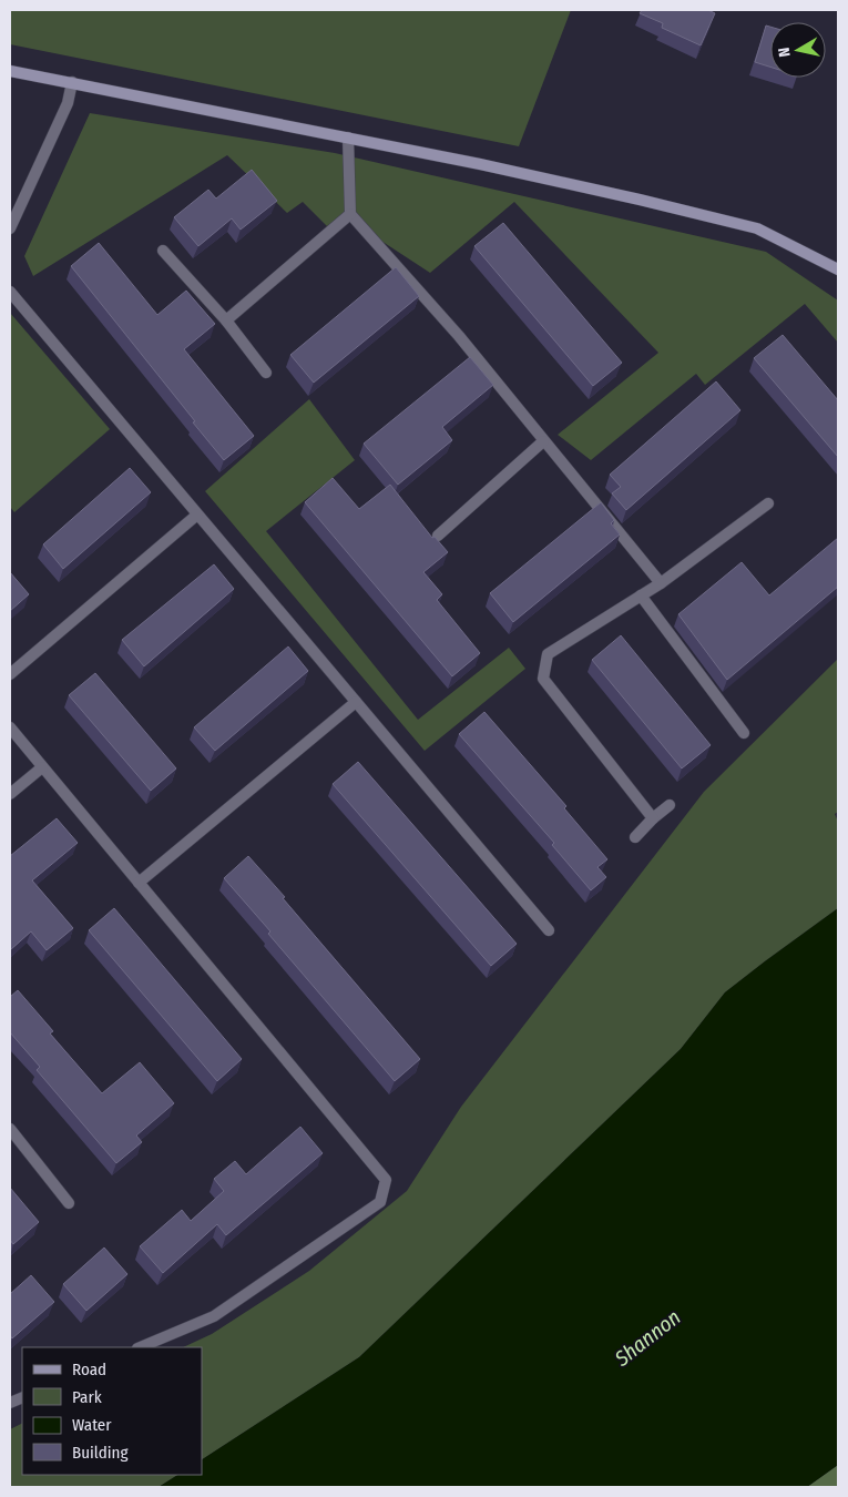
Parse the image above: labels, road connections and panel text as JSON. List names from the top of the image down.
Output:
{
  "water": ["Shannon"],
  "legend": [
    "Road",
    "Park",
    "Water",
    "Building"
  ],
  "north": "left"
}
